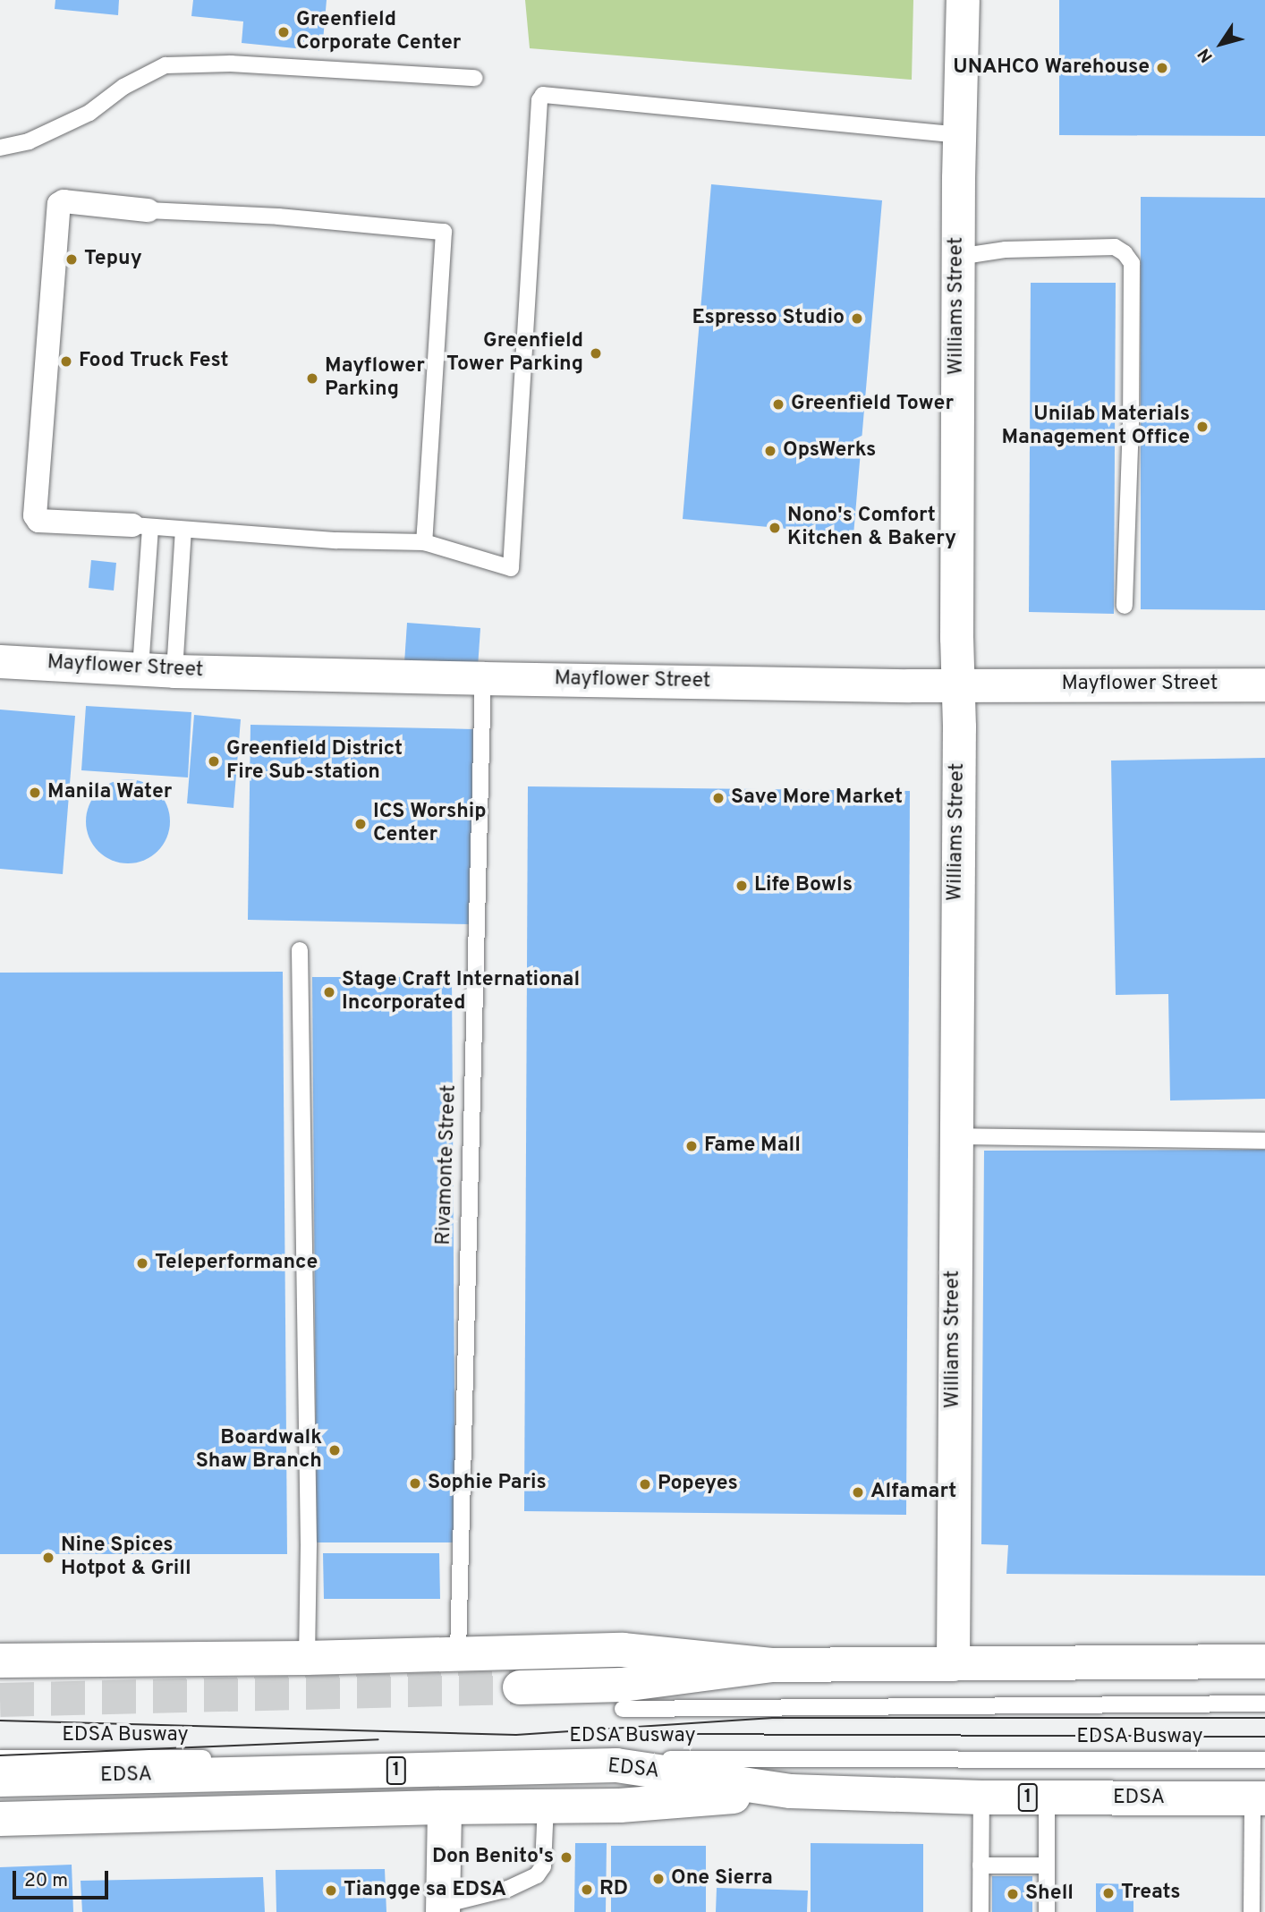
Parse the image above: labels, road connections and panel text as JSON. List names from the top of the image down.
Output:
{
  "streets": {
    "main road": ["EDSA", "1"],
    "street": ["Williams Street", "Mayflower Street"],
    "lane": ["Rivamonte Street", "EDSA Busway"]
  },
  "crossings": [
    ["Williams Street", "Mayflower Street"],
    ["Mayflower Street", "Rivamonte Street"],
    ["EDSA", "1"]
  ],
  "places": [
    "Greenfield Corporate Center",
    "UNAHCO Warehouse",
    "Tepuy",
    "Espresso Studio",
    "Greenfield Tower Parking",
    "Food Truck Fest",
    "Mayflower Parking",
    "Greenfield Tower",
    "Unilab Materials Management Office",
    "OpsWerks",
    "Nono's Comfort Kitchen & Bakery",
    "Greenfield District Fire Sub-station",
    "Manila Water",
    "Save More Market",
    "ICS Worship Center",
    "Life Bowls",
    "Stage Craft International Incorporated",
    "Fame Mall",
    "Teleperformance",
    "Boardwalk Shaw Branch",
    "Sophie Paris",
    "Popeyes",
    "Alfamart",
    "Nine Spices Hotpot & Grill",
    "Don Benito's",
    "One Sierra",
    "RD",
    "Tiangge sa EDSA",
    "Treats",
    "Shell"
  ],
  "scale_bar": "20 m",
  "north": "bottom left"
}
